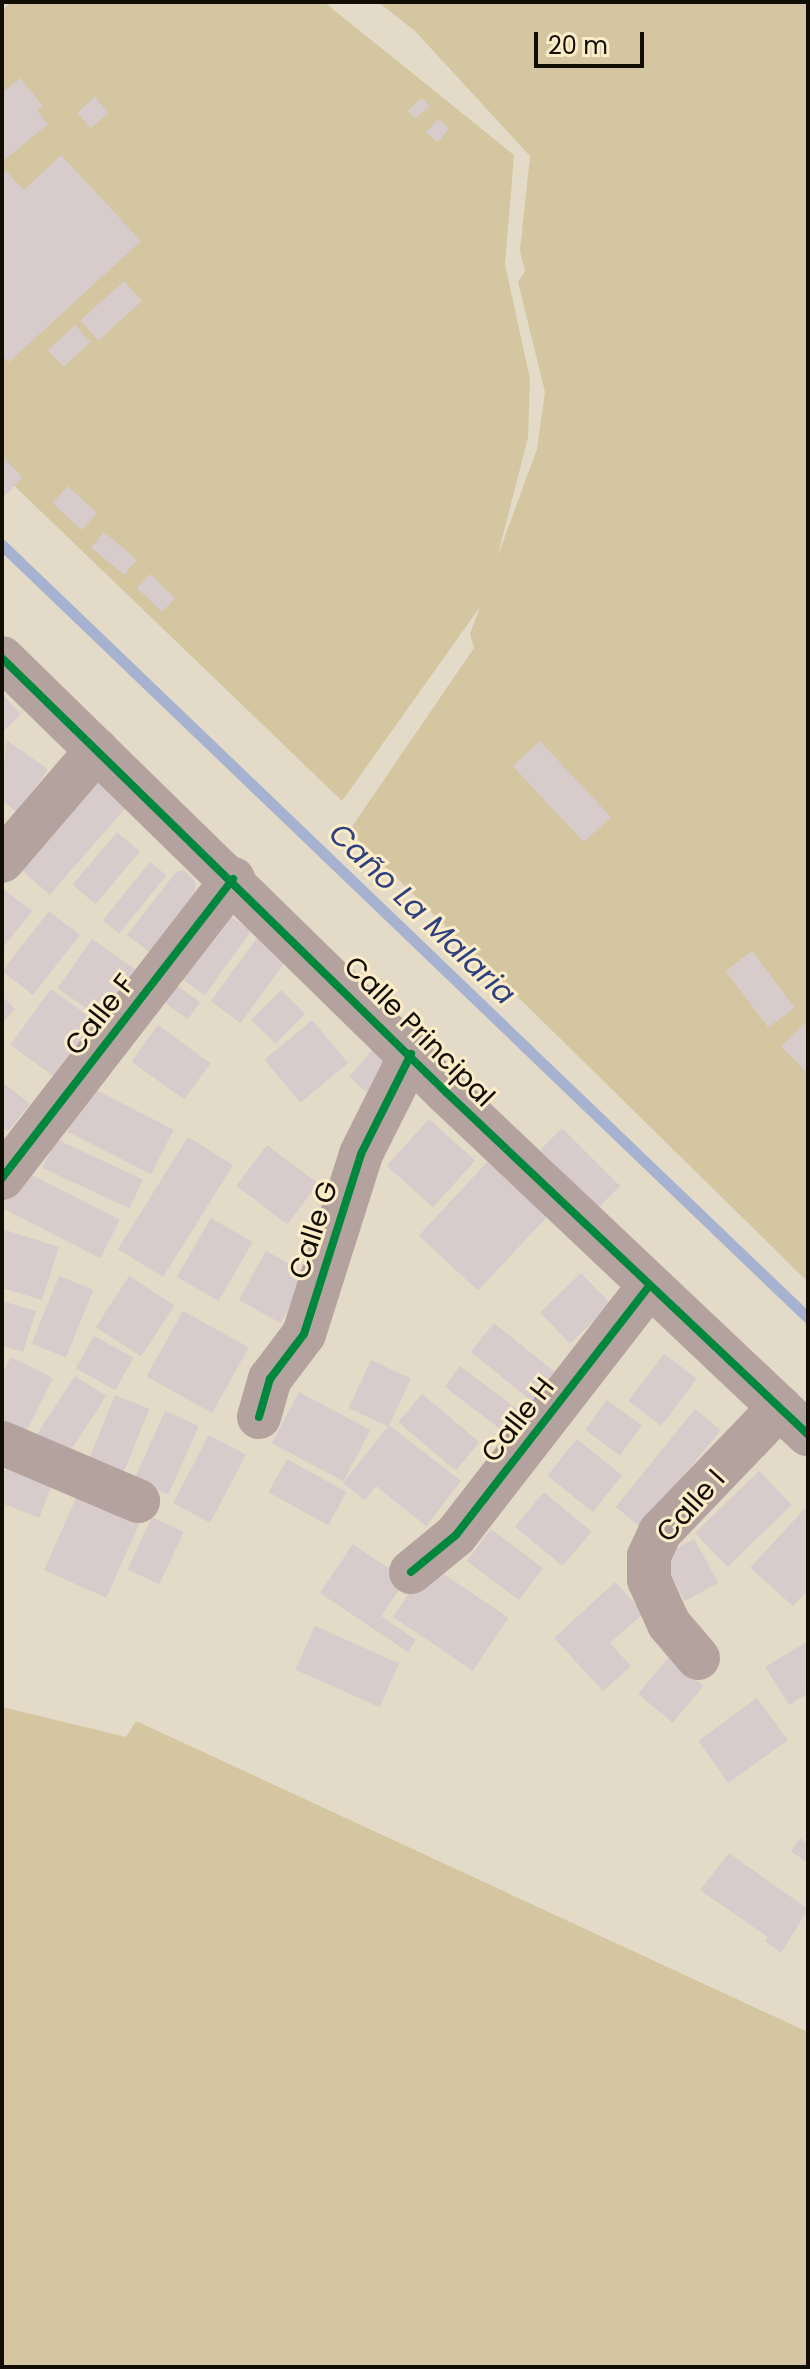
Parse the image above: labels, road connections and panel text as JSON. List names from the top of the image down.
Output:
{
  "streets": {
    "street": [
      "Calle F",
      "Calle Principal",
      "Calle G",
      "Calle H",
      "Calle I"
    ]
  },
  "crossings": [
    ["Calle F", "Calle Principal"],
    ["Calle Principal", "Calle G"],
    ["Calle Principal", "Calle H"],
    ["Calle Principal", "Calle I"]
  ],
  "water": ["Caño La Malaria"],
  "scale_bar": "20 m"
}
